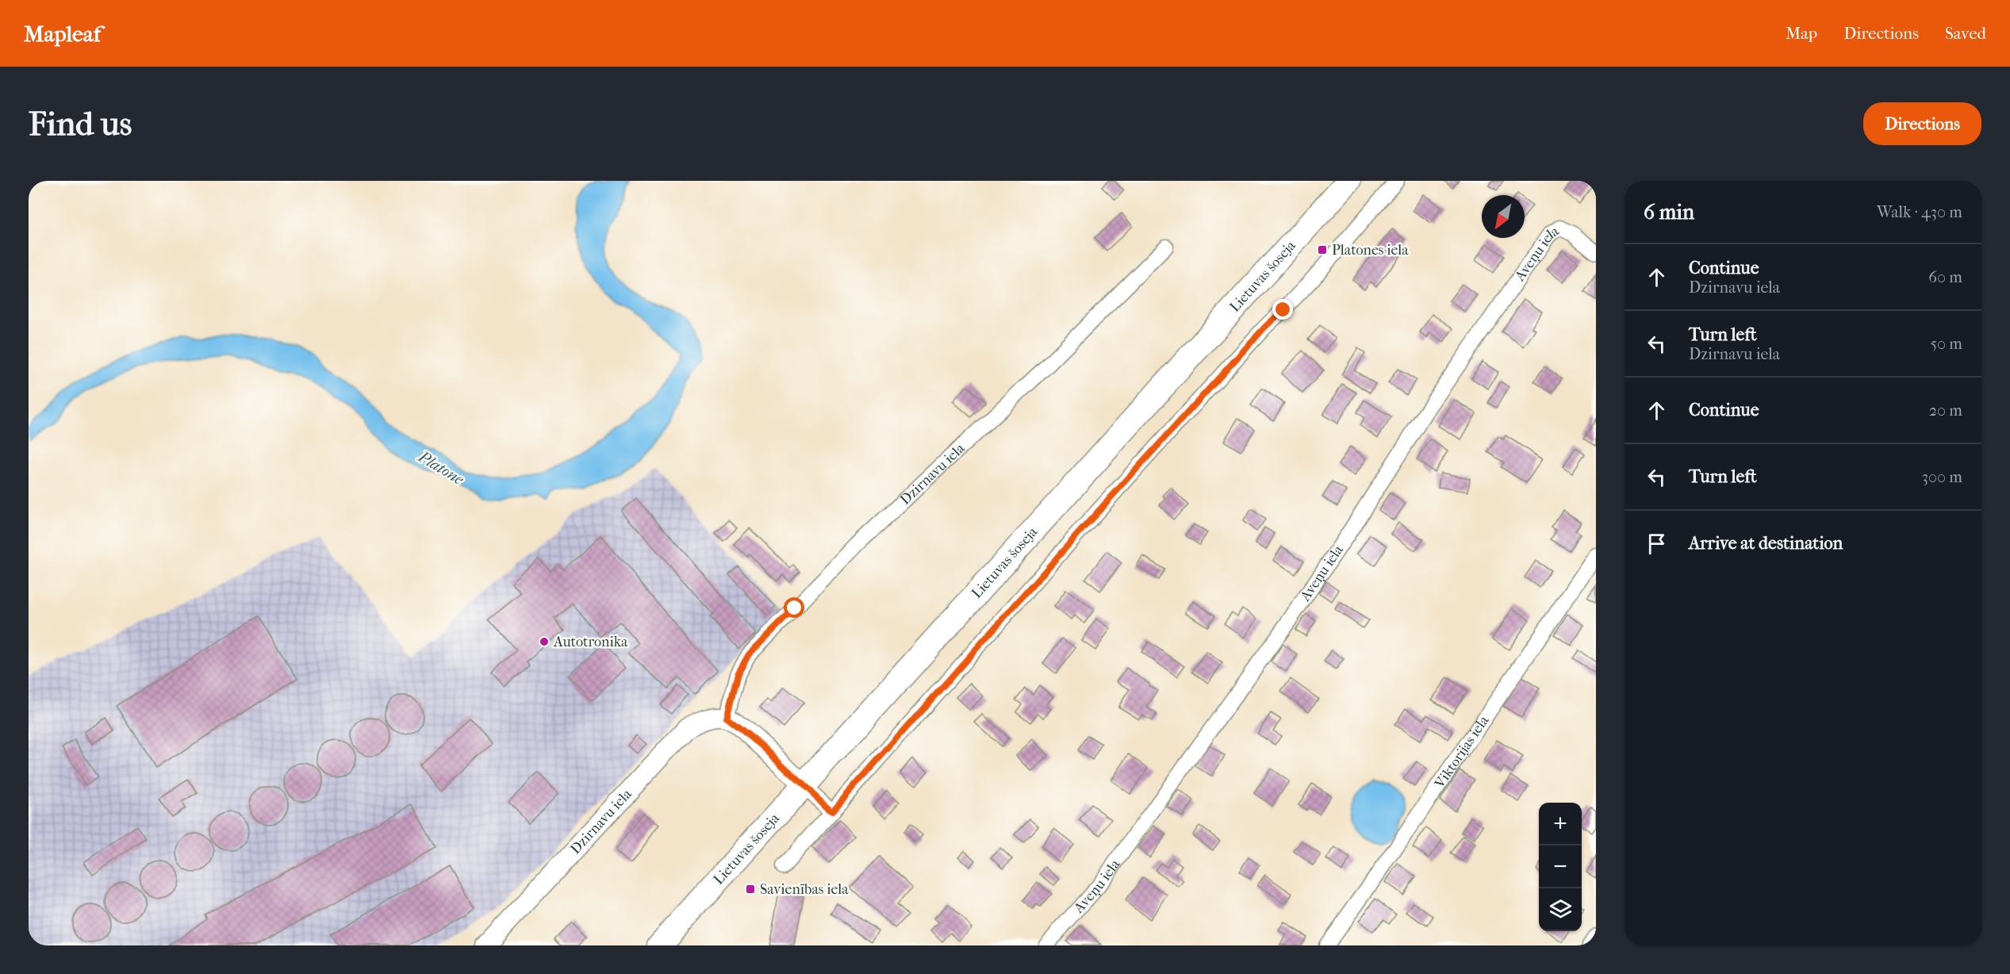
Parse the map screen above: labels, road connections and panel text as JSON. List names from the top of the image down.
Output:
{
  "streets": {
    "main road": ["Lietuvas šoseja"],
    "street": ["Aveņu iela", "Dzirnavu iela", "Viktorijas iela"]
  },
  "water": ["Platone"],
  "places": {
    "transit": ["Platones iela", "Savienības iela"],
    "other": ["Autotronika"]
  },
  "north": "bottom left",
  "page": {
    "header": "Mapleaf",
    "nav": ["Map", "Directions", "Saved"],
    "buttons": "Directions",
    "title": "Find us",
    "heading": ["6 min", "Walk · 430 m"],
    "list": [
      ["Continue", "Dzirnavu iela", "60 m"],
      ["Turn left", "Dzirnavu iela", "50 m"],
      ["Continue", "20 m"],
      ["Turn left", "300 m"],
      "Arrive at destination"
    ],
    "map_buttons": ["+", "−"]
  }
}
